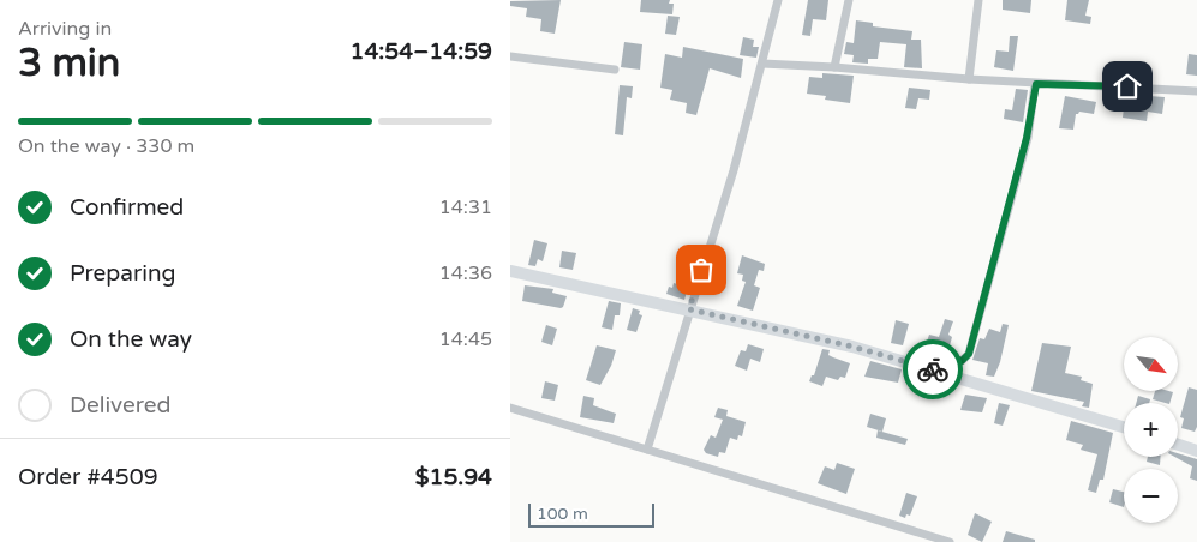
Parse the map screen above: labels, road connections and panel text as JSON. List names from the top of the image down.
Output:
{
  "scale_bar": "100 m",
  "north": "bottom right",
  "page": {
    "heading": ["3 min", "Arriving in", "14:54–14:59"],
    "panel": ["Order #4509", "$15.94"],
    "bar": "On the way · 330 m",
    "list": [
      ["Confirmed", "14:31"],
      ["Preparing", "14:36"],
      ["On the way", "14:45"],
      "Delivered"
    ],
    "map_buttons": ["+", "−"],
    "scale": "100 m"
  }
}
